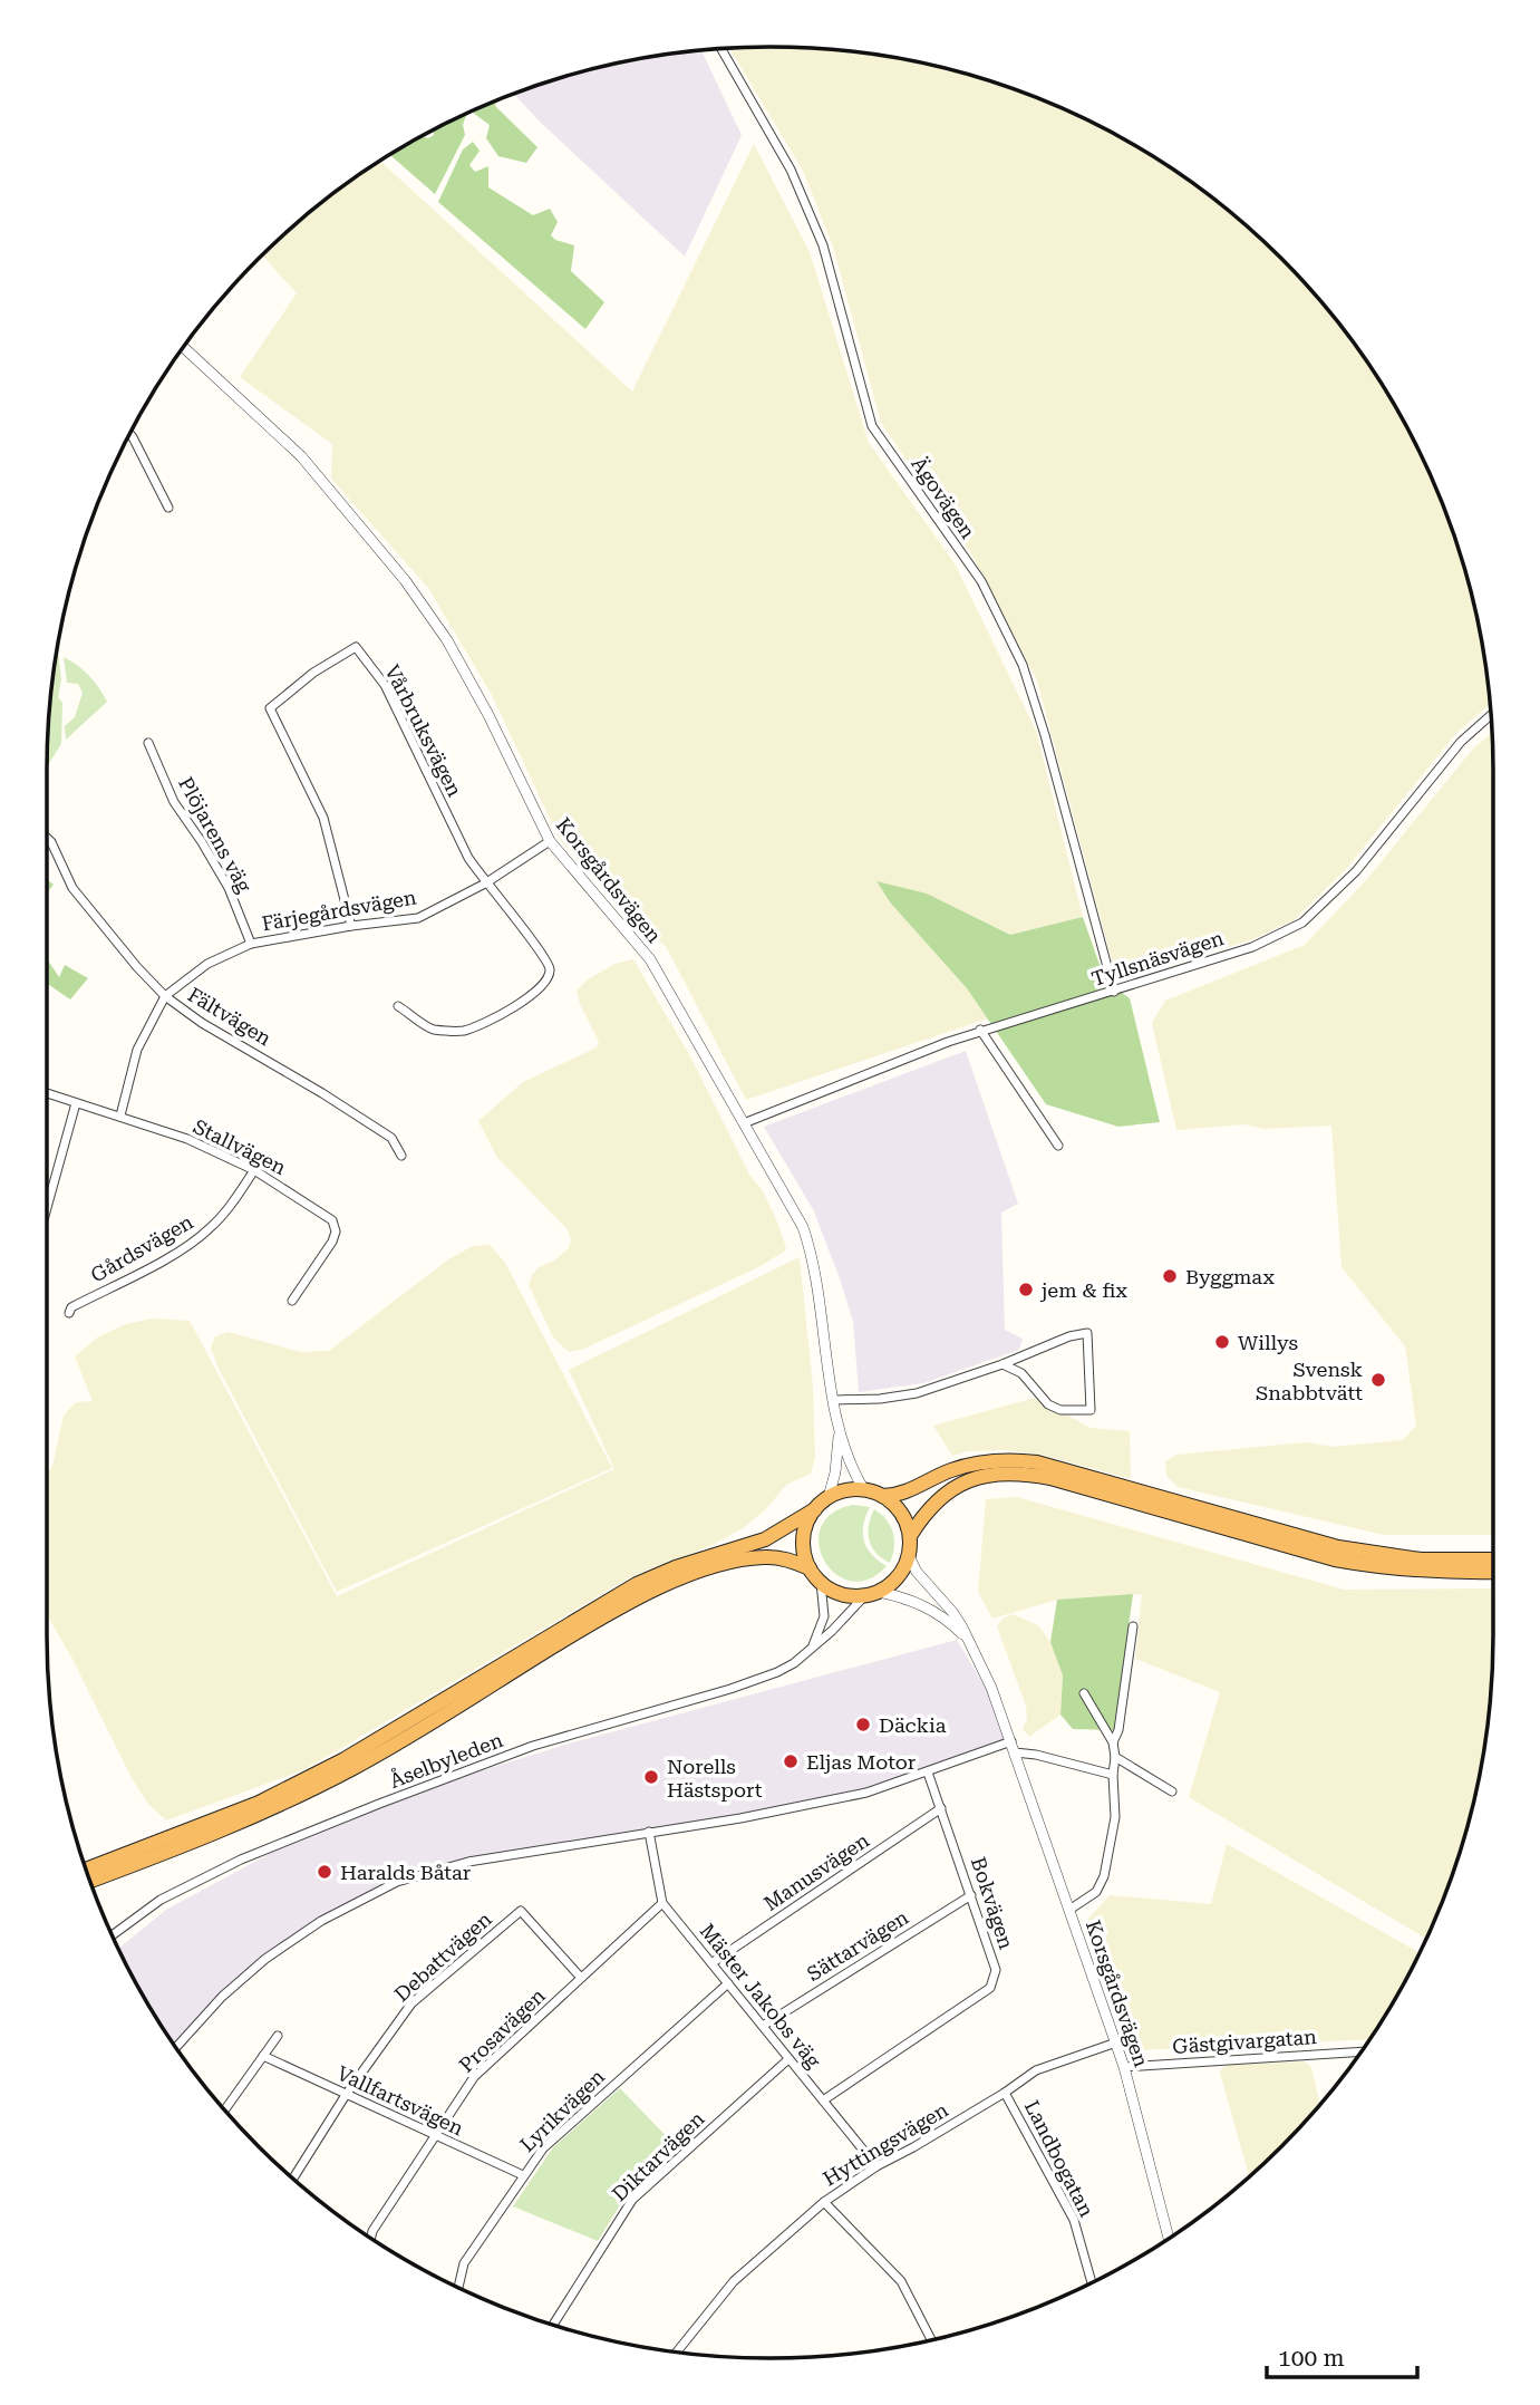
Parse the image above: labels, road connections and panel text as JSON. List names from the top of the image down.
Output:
{
  "streets": {
    "street": [
      "Ägovägen",
      "Vårbruksvägen",
      "Plöjarens väg",
      "Korsgårdsvägen",
      "Färjegårdsvägen",
      "Tyllsnäsvägen",
      "Fältvägen",
      "Stallvägen",
      "Gårdsvägen",
      "Åselbyleden",
      "Manusvägen",
      "Bokvägen",
      "Sättarvägen",
      "Debattvägen",
      "Mäster Jakobs väg",
      "Prosavägen",
      "Gästgivargatan",
      "Vallfartsvägen",
      "Lyrikvägen",
      "Hyttingsvägen",
      "Diktarvägen",
      "Landbogatan"
    ]
  },
  "crossings": [
    ["Ägovägen", "Tyllsnäsvägen"],
    ["Vårbruksvägen", "Färjegårdsvägen"],
    ["Plöjarens väg", "Färjegårdsvägen"],
    ["Korsgårdsvägen", "Färjegårdsvägen"],
    ["Korsgårdsvägen", "Tyllsnäsvägen"],
    ["Korsgårdsvägen", "Åselbyleden"],
    ["Korsgårdsvägen", "Gästgivargatan"],
    ["Korsgårdsvägen", "Hyttingsvägen"],
    ["Färjegårdsvägen", "Fältvägen"],
    ["Färjegårdsvägen", "Stallvägen"],
    ["Stallvägen", "Gårdsvägen"],
    ["Manusvägen", "Bokvägen"],
    ["Manusvägen", "Mäster Jakobs väg"],
    ["Bokvägen", "Sättarvägen"],
    ["Bokvägen", "Mäster Jakobs väg"],
    ["Sättarvägen", "Mäster Jakobs väg"],
    ["Debattvägen", "Prosavägen"],
    ["Debattvägen", "Vallfartsvägen"],
    ["Mäster Jakobs väg", "Prosavägen"],
    ["Mäster Jakobs väg", "Lyrikvägen"],
    ["Mäster Jakobs väg", "Hyttingsvägen"],
    ["Mäster Jakobs väg", "Diktarvägen"],
    ["Prosavägen", "Vallfartsvägen"],
    ["Vallfartsvägen", "Lyrikvägen"],
    ["Hyttingsvägen", "Landbogatan"]
  ],
  "places": [
    "Byggmax",
    "jem & fix",
    "Willys",
    "Svensk Snabbtvätt",
    "Däckia",
    "Eljas Motor",
    "Norells Hästsport",
    "Haralds Båtar"
  ],
  "scale_bar": "100 m"
}
